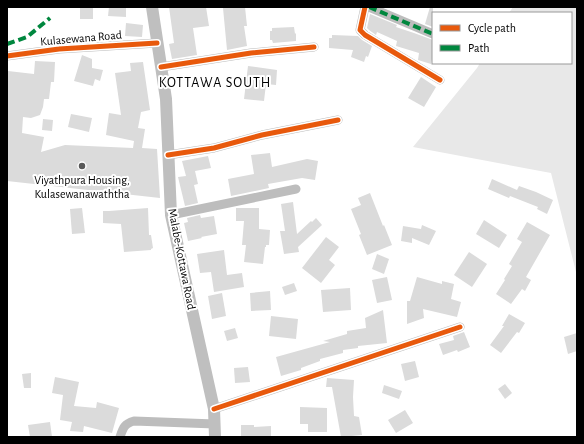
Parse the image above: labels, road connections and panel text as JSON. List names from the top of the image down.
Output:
{
  "streets": {
    "main road": ["Malabe-Kottawa Road"],
    "street": ["Kulasewana Road"]
  },
  "crossings": [
    ["Kulasewana Road", "Malabe-Kottawa Road"]
  ],
  "districts": ["KOTTAWA SOUTH"],
  "places": ["Viyathpura Housing, Kulasewanawaththa"],
  "legend": ["Cycle path", "Path"]
}
